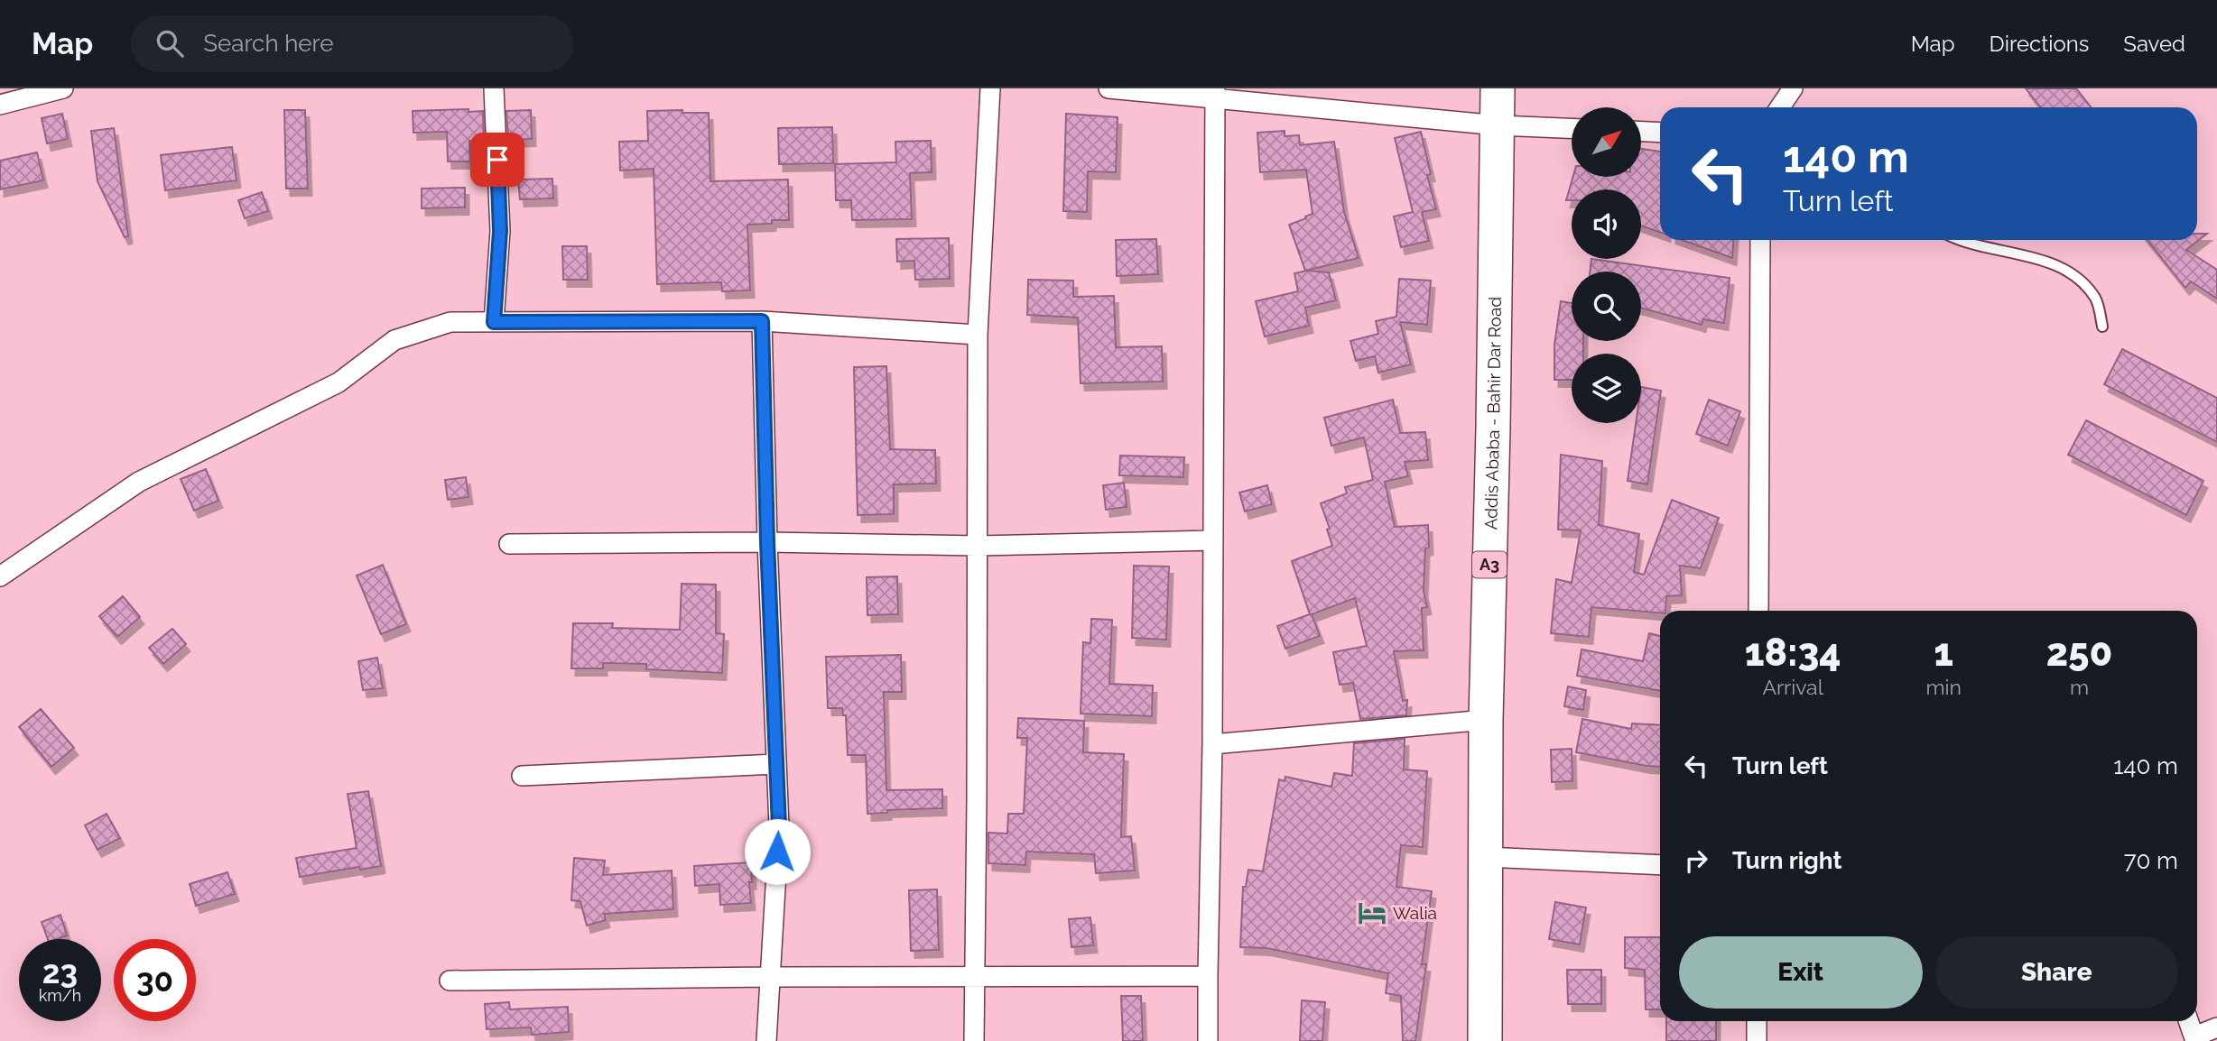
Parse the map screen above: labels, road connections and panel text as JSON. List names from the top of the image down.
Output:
{
  "streets": {
    "highway": ["Addis Ababa - Bahir Dar Road", "A3"]
  },
  "places": {
    "hotel": ["Walia"]
  },
  "north": "top right",
  "page": {
    "header": "Map",
    "search": "Search here",
    "nav": ["Map", "Directions", "Saved"],
    "turn": ["140 m", "Turn left"],
    "eta": [
      "18:34",
      "Arrival",
      "1",
      "min",
      "250",
      "m"
    ],
    "list": [
      {
        "name": "Turn left",
        "value": "140 m"
      },
      {
        "name": "Turn right",
        "value": "70 m"
      }
    ],
    "buttons": ["Exit", "Share"],
    "speed": "23 km/h",
    "limit": "30"
  }
}
